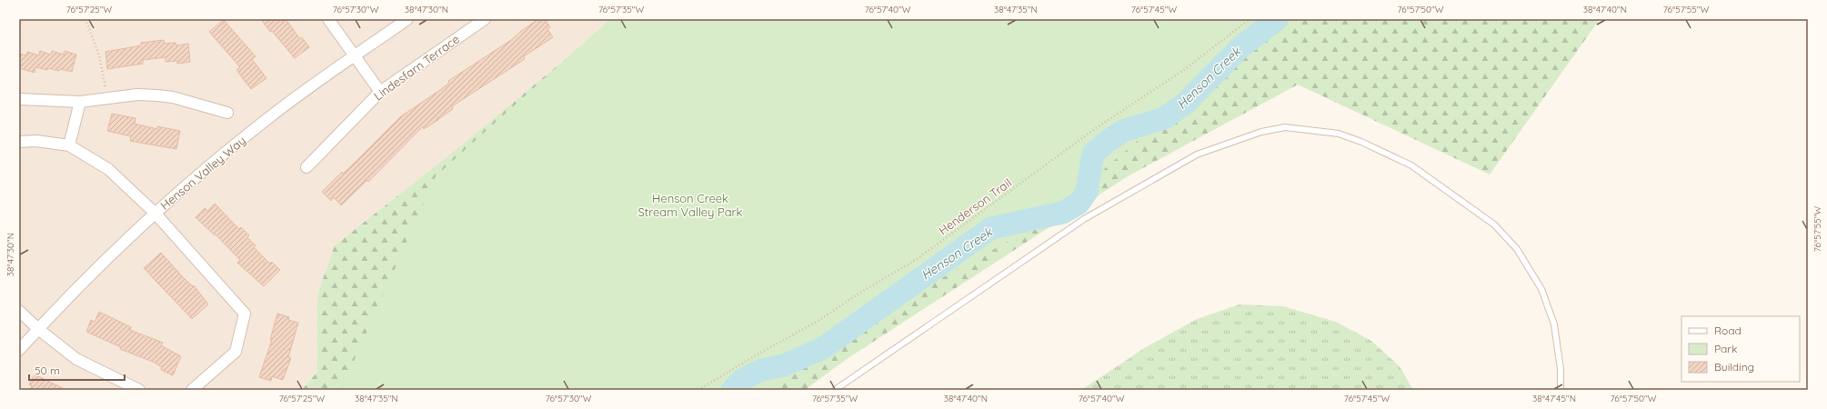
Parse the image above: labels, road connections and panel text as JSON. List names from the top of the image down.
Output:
{
  "streets": {
    "street": ["Lindesfarn Terrace", "Henson Valley Way"],
    "path": ["Henderson Trail"]
  },
  "water": ["Henson Creek"],
  "parks": ["Henson Creek Stream Valley Park"],
  "legend": ["Road", "Park", "Building"],
  "scale_bar": "50 m",
  "coordinates": [
    "76°57'25\"W",
    "76°57'30\"W",
    "38°47'30\"N",
    "76°57'35\"W",
    "76°57'40\"W",
    "38°47'35\"N",
    "76°57'45\"W",
    "76°57'50\"W",
    "38°47'40\"N",
    "76°57'55\"W",
    "38°47'45\"N"
  ]
}
